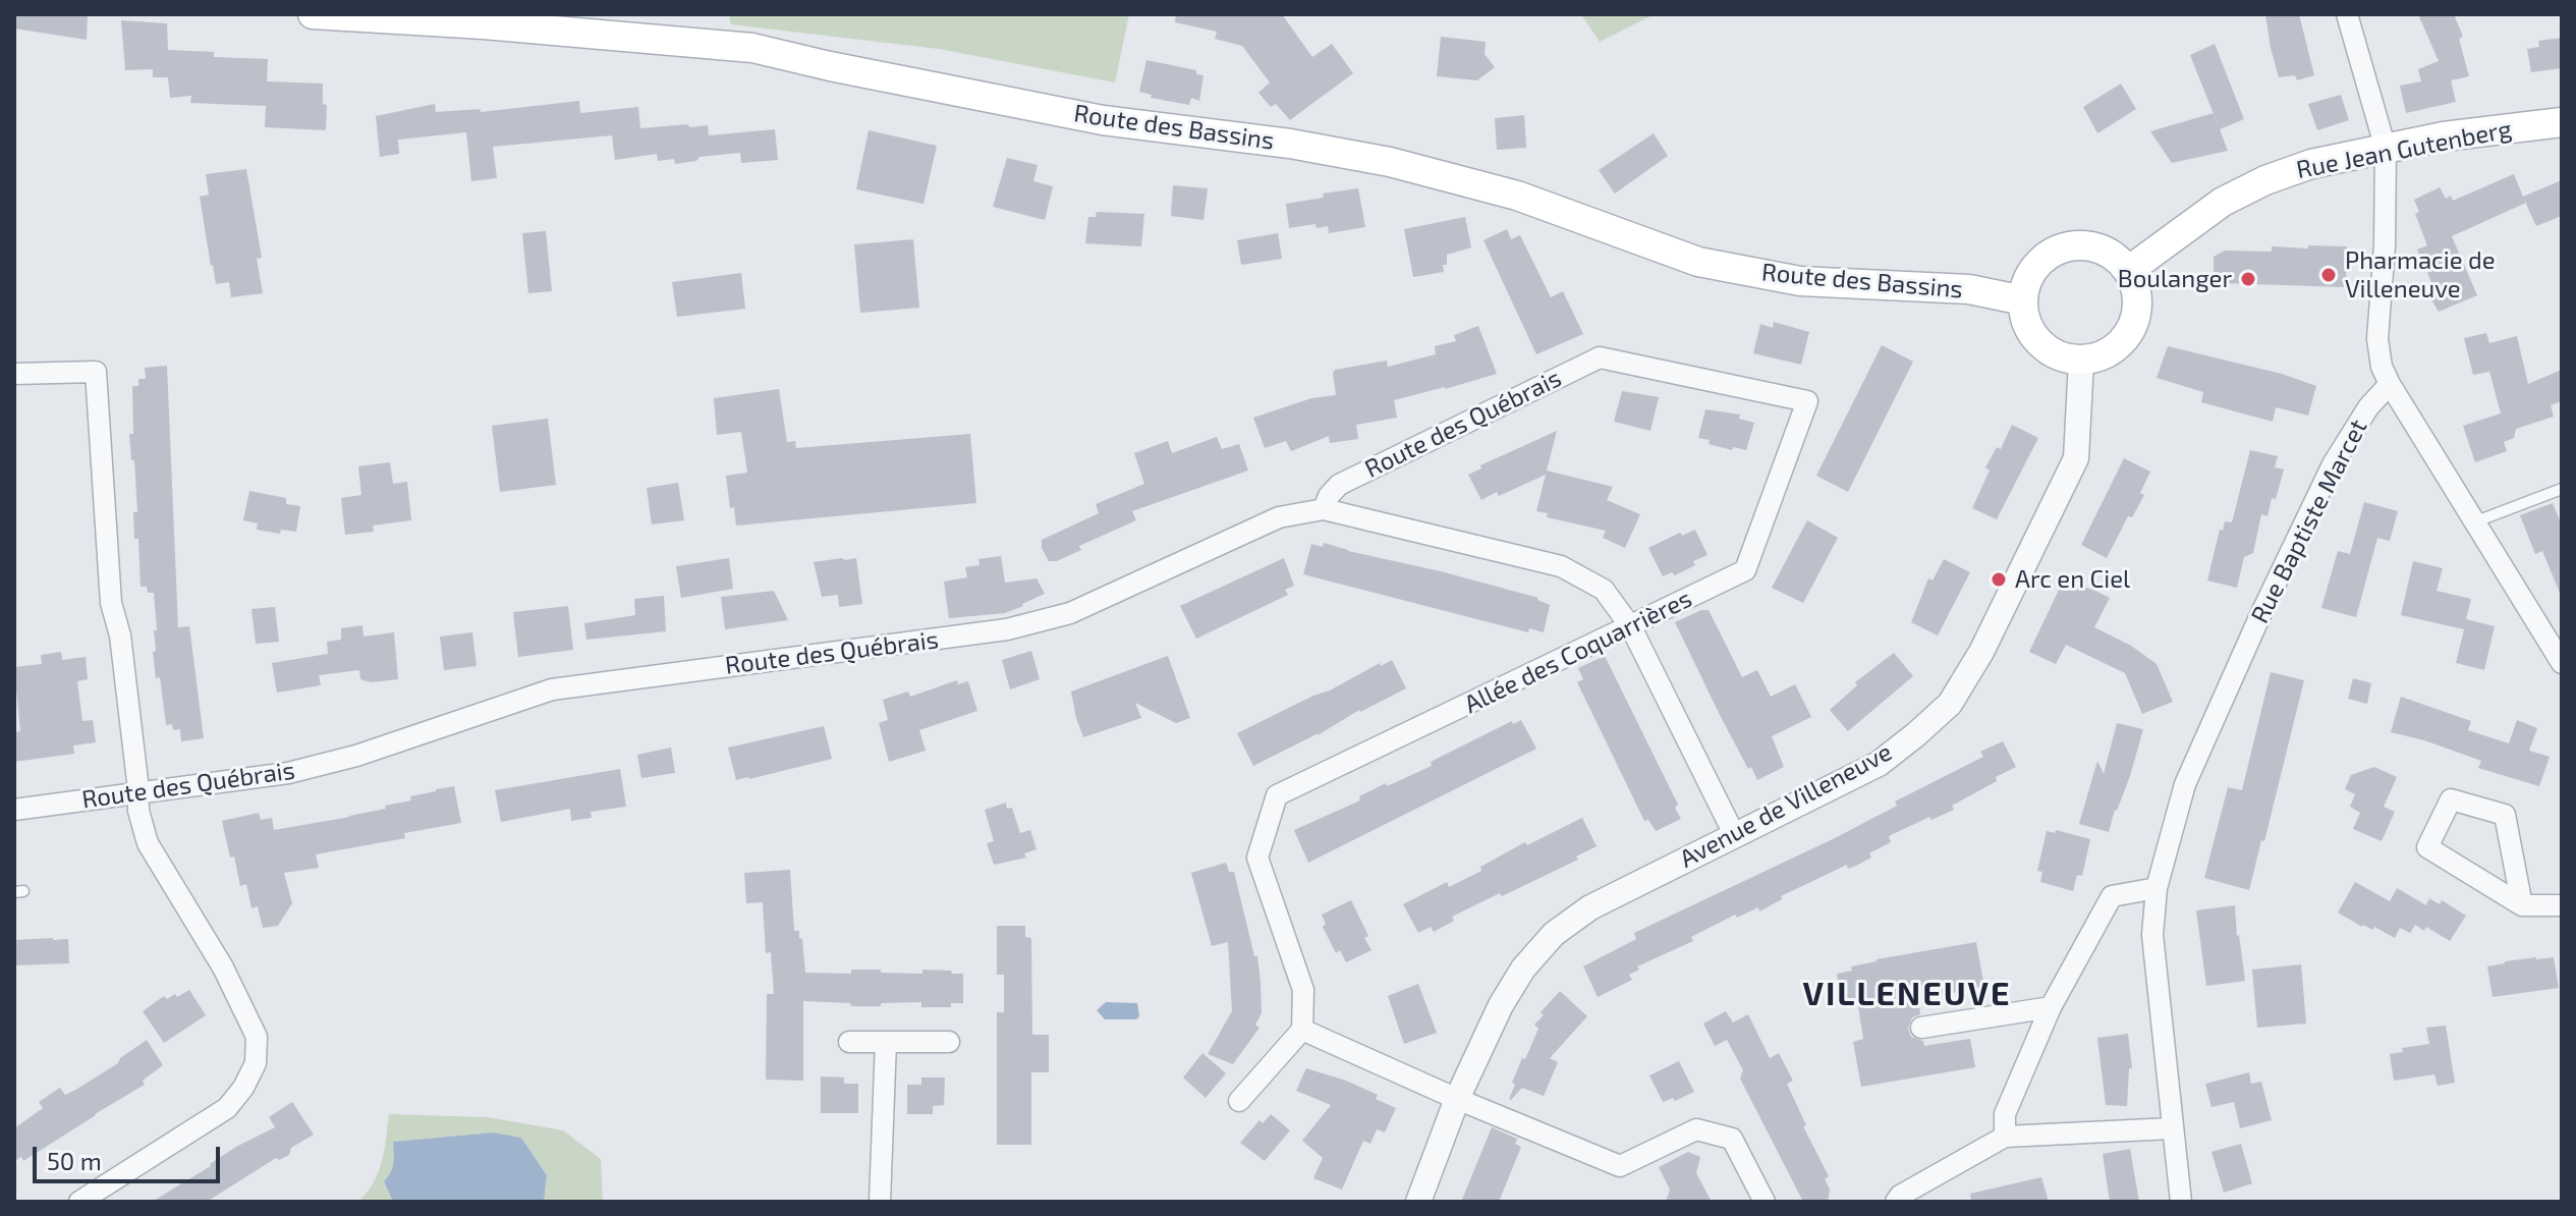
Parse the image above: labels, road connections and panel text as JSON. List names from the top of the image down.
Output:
{
  "streets": {
    "main road": ["Route des Bassins", "Rue Jean Gutenberg"],
    "street": [
      "Route des Québrais",
      "Rue Baptiste Marcet",
      "Allée des Coquarrières",
      "Avenue de Villeneuve"
    ]
  },
  "crossings": [
    ["Route des Bassins", "Rue Jean Gutenberg"],
    ["Route des Bassins", "Avenue de Villeneuve"],
    ["Rue Jean Gutenberg", "Avenue de Villeneuve"],
    ["Route des Québrais", "Allée des Coquarrières"]
  ],
  "districts": ["VILLENEUVE"],
  "places": ["Pharmacie de Villeneuve", "Boulanger", "Arc en Ciel"],
  "scale_bar": "50 m"
}
